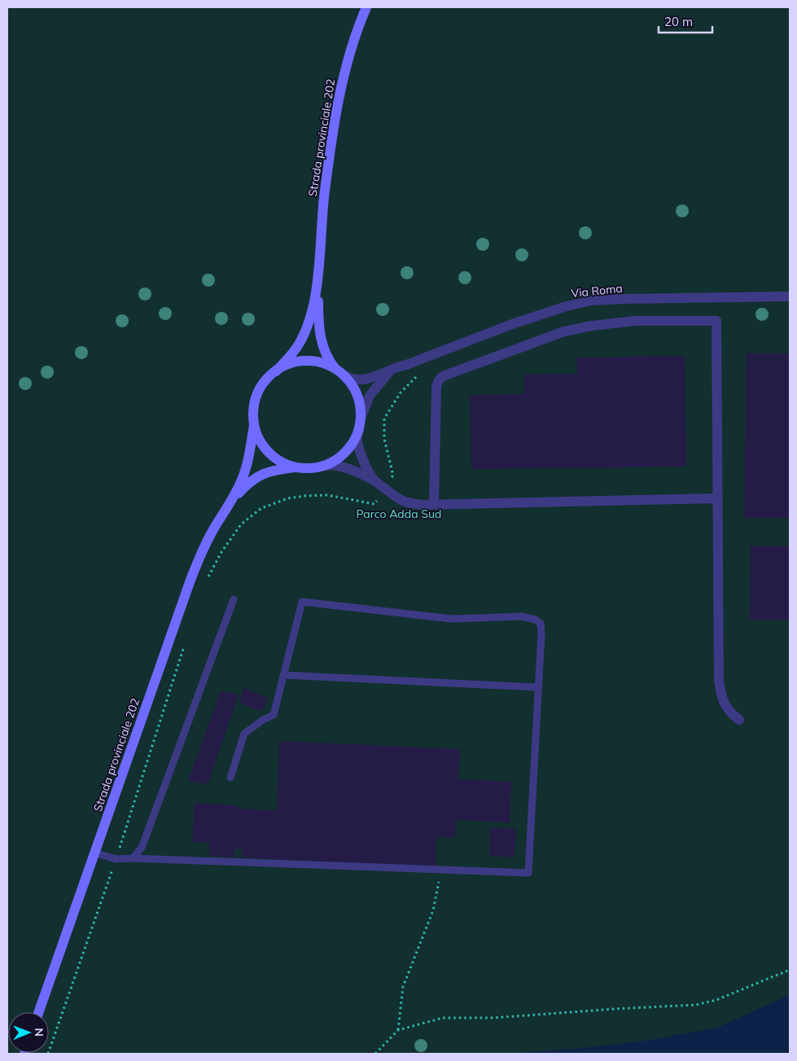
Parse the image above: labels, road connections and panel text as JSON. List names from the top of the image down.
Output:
{
  "streets": {
    "street": ["Strada provinciale 202", "Via Roma"]
  },
  "crossings": [
    ["Strada provinciale 202", "Via Roma"]
  ],
  "parks": ["Parco Adda Sud"],
  "scale_bar": "20 m",
  "north": "right"
}
